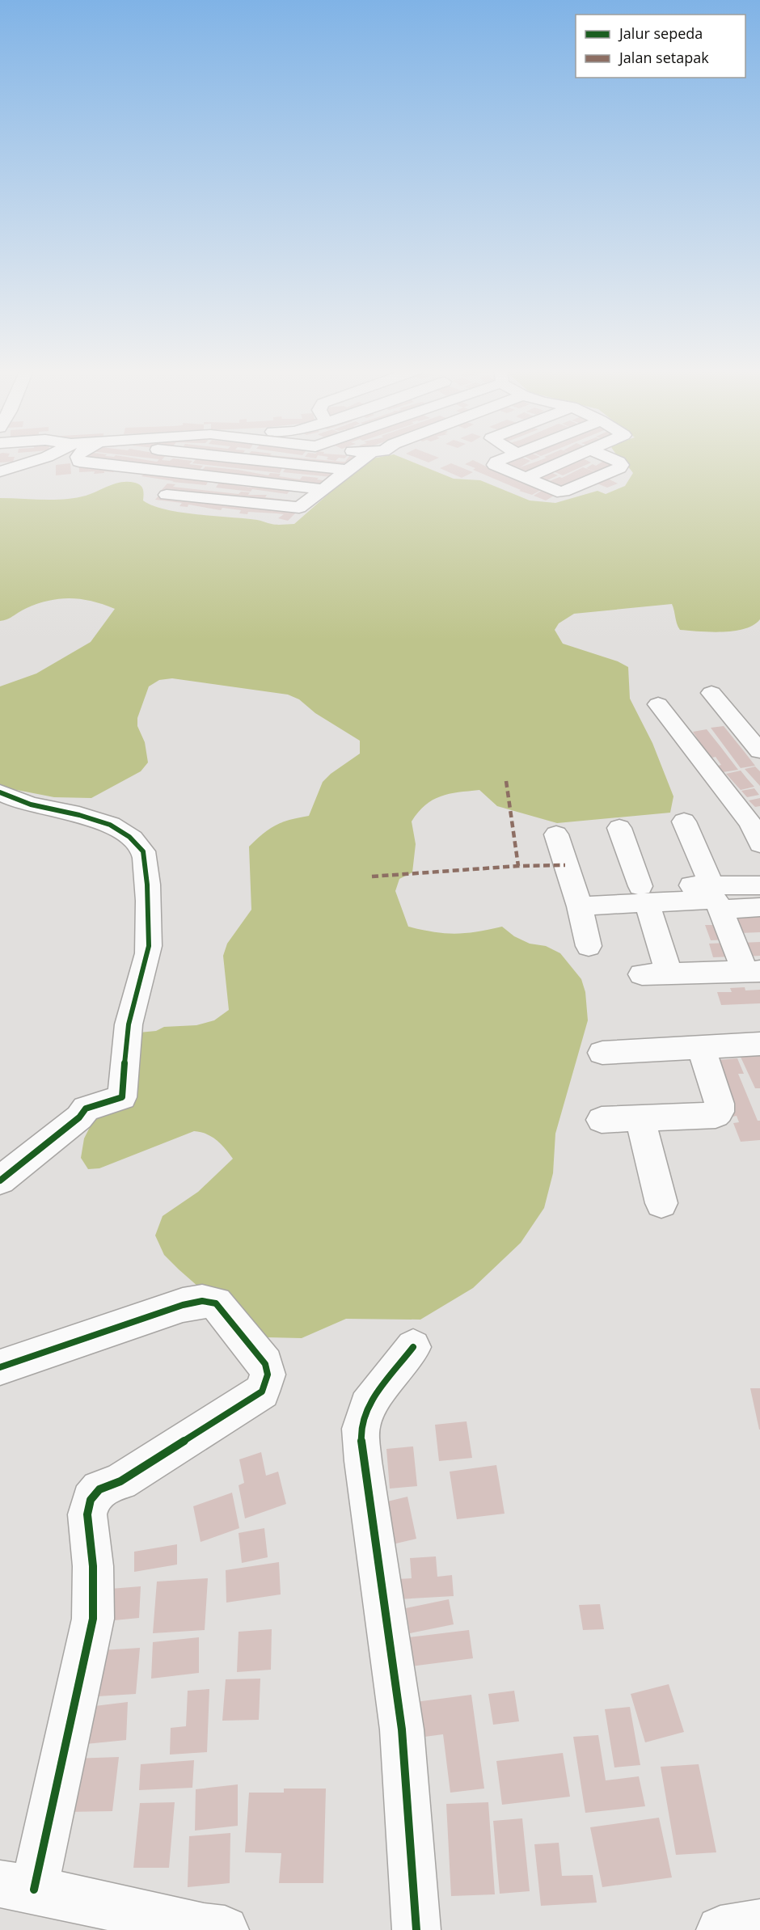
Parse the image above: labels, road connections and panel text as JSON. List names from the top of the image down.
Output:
{
  "legend": ["Jalur sepeda", "Jalan setapak"]
}
